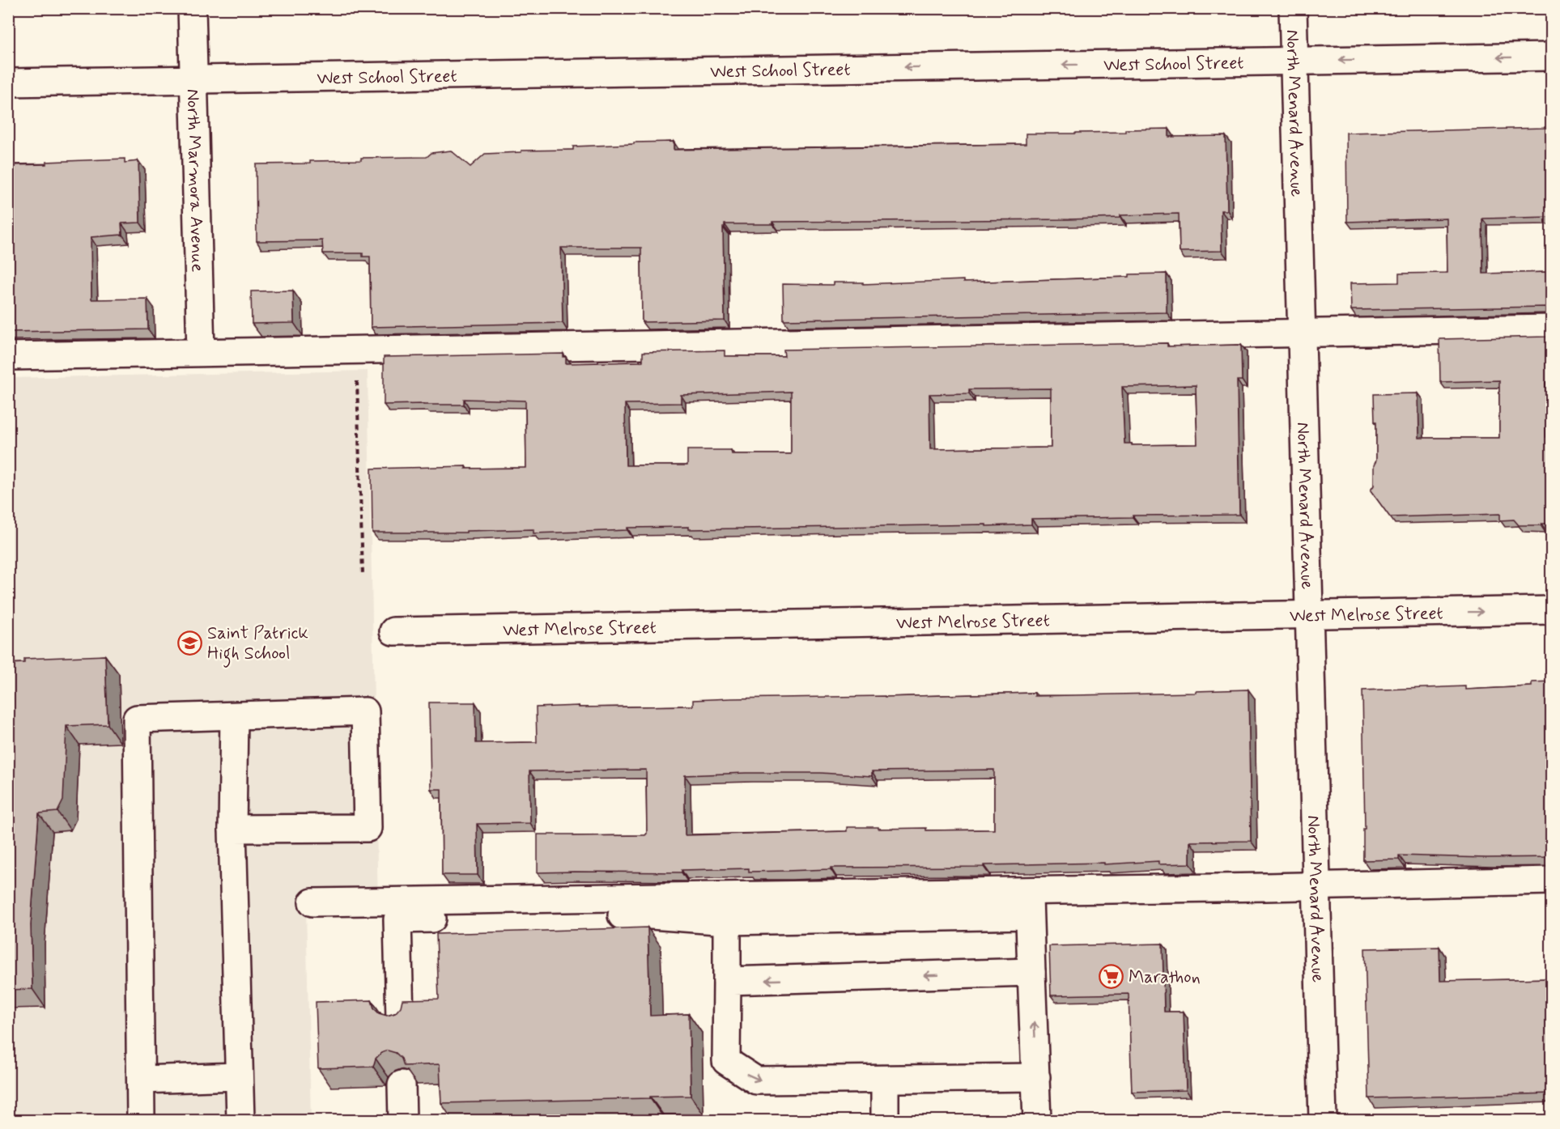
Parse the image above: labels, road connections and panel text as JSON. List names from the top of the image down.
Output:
{
  "streets": {
    "street": [
      "West School Street",
      "North Menard Avenue",
      "North Marmora Avenue",
      "West Melrose Street"
    ]
  },
  "crossings": [
    ["West School Street", "North Menard Avenue"],
    ["West School Street", "North Marmora Avenue"],
    ["North Menard Avenue", "West Melrose Street"]
  ],
  "one_way": ["West School Street"],
  "places": {
    "school or university": ["Saint Patrick High School"],
    "supermarket": ["Marathon"]
  }
}
